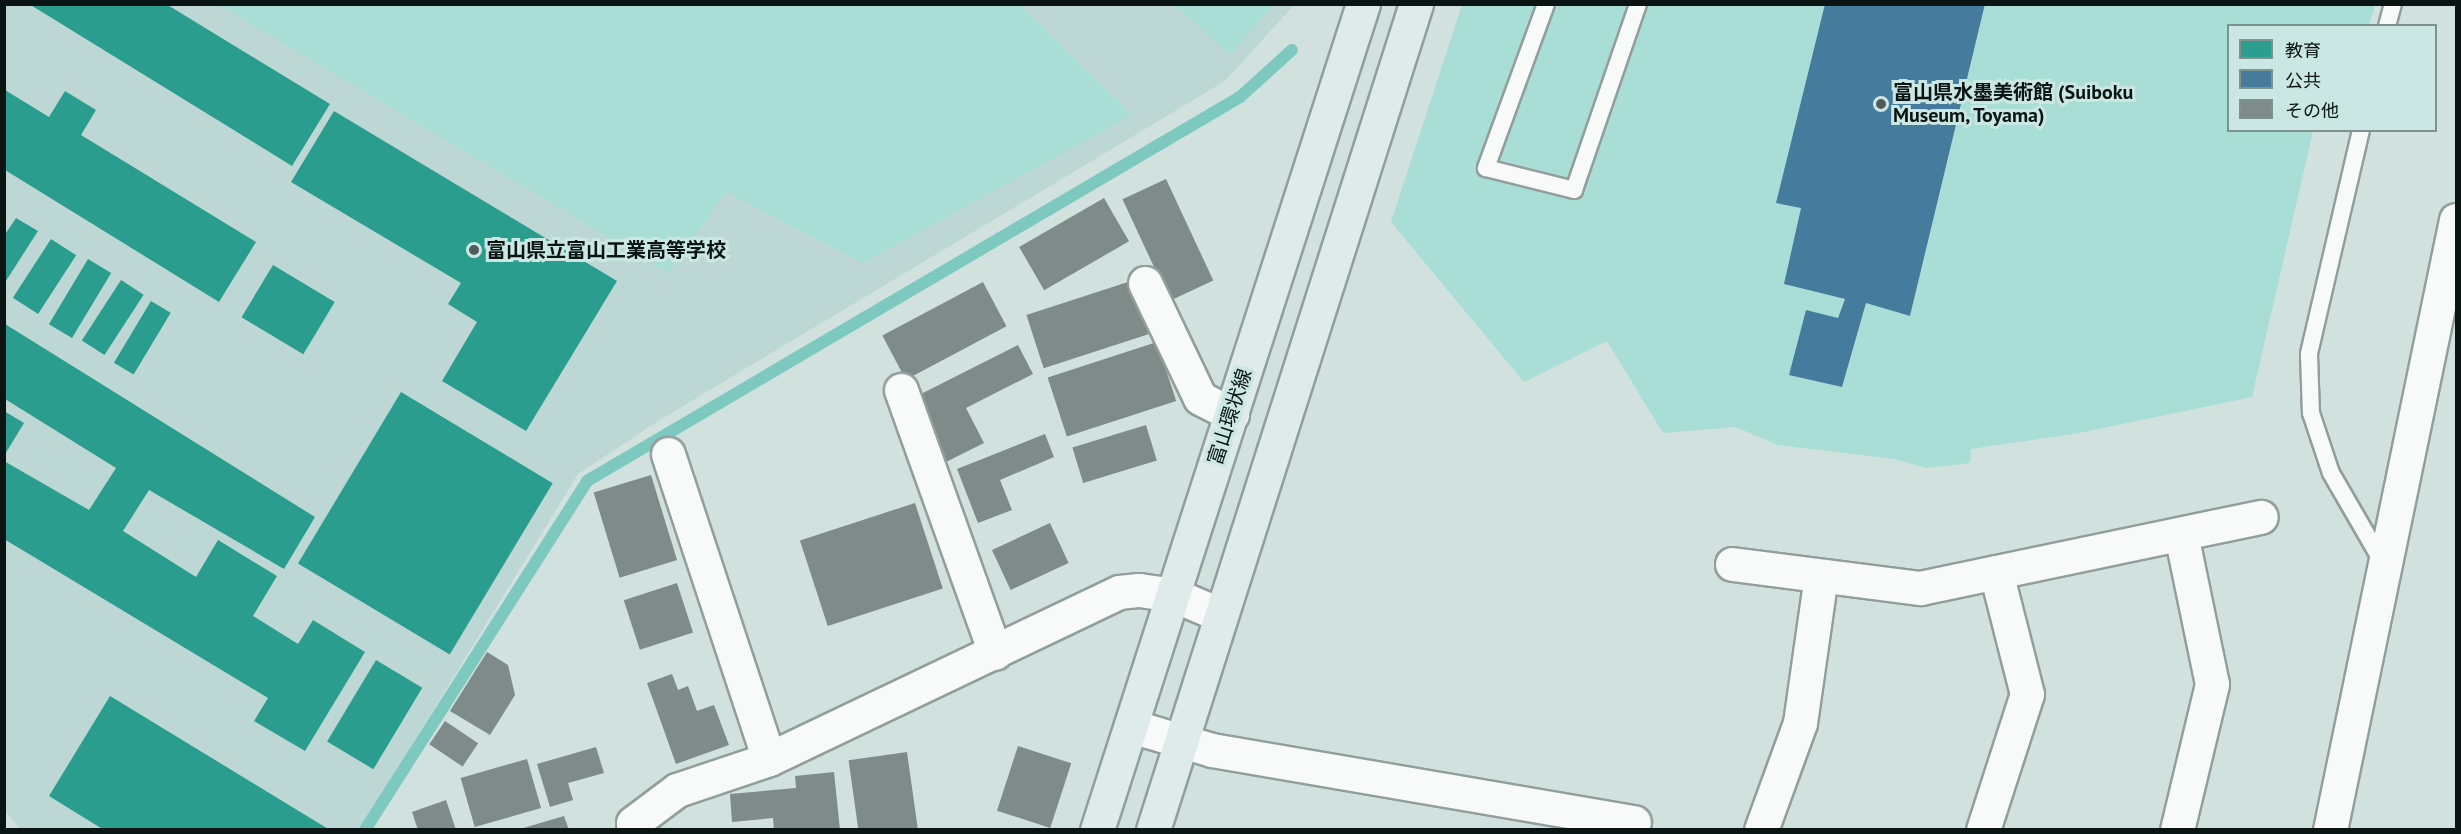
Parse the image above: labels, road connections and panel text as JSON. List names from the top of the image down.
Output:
{
  "streets": {
    "main road": ["富山環状線"]
  },
  "places": ["富山県水墨美術館 (Suiboku Museum, Toyama)", "富山県立富山工業高等学校"],
  "legend": ["教育", "公共", "その他"]
}
